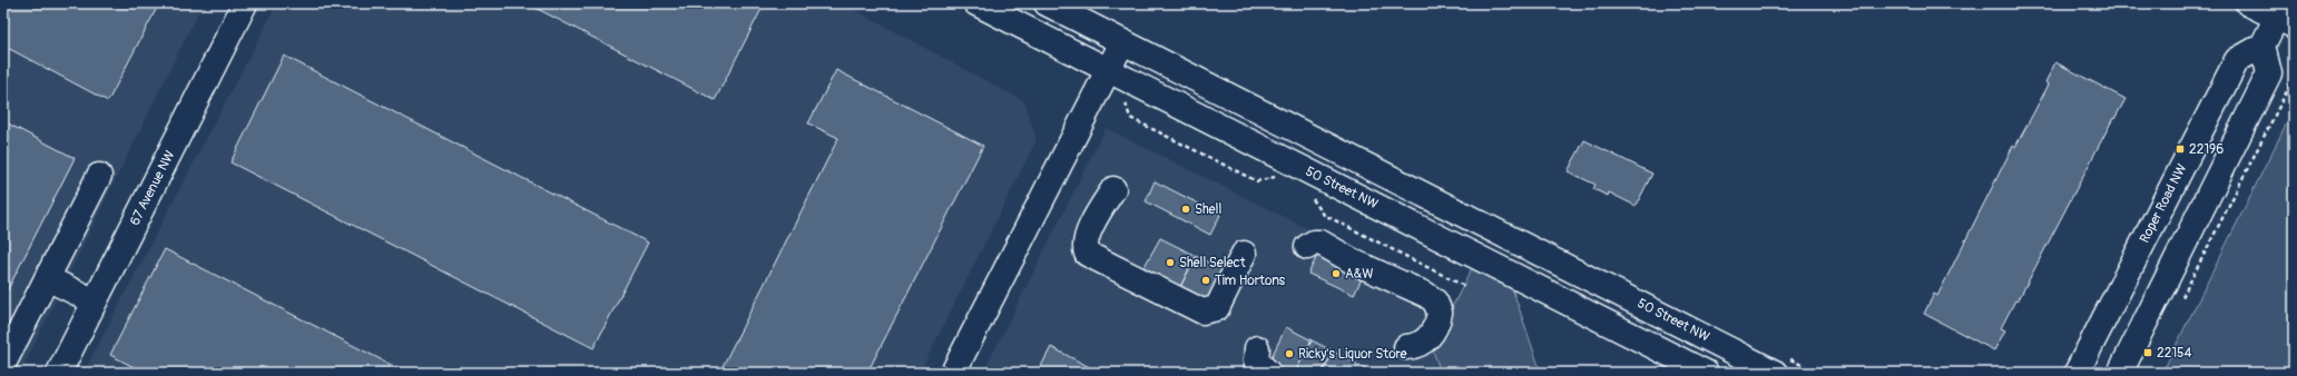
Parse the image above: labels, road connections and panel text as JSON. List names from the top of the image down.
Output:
{
  "streets": {
    "main road": ["67 Avenue NW", "50 Street NW", "Roper Road NW"]
  },
  "places": {
    "transit": ["22196", "22154"],
    "other": [
      "Shell",
      "Shell Select",
      "A&W",
      "Tim Hortons",
      "Ricky's Liquor Store"
    ]
  }
}
